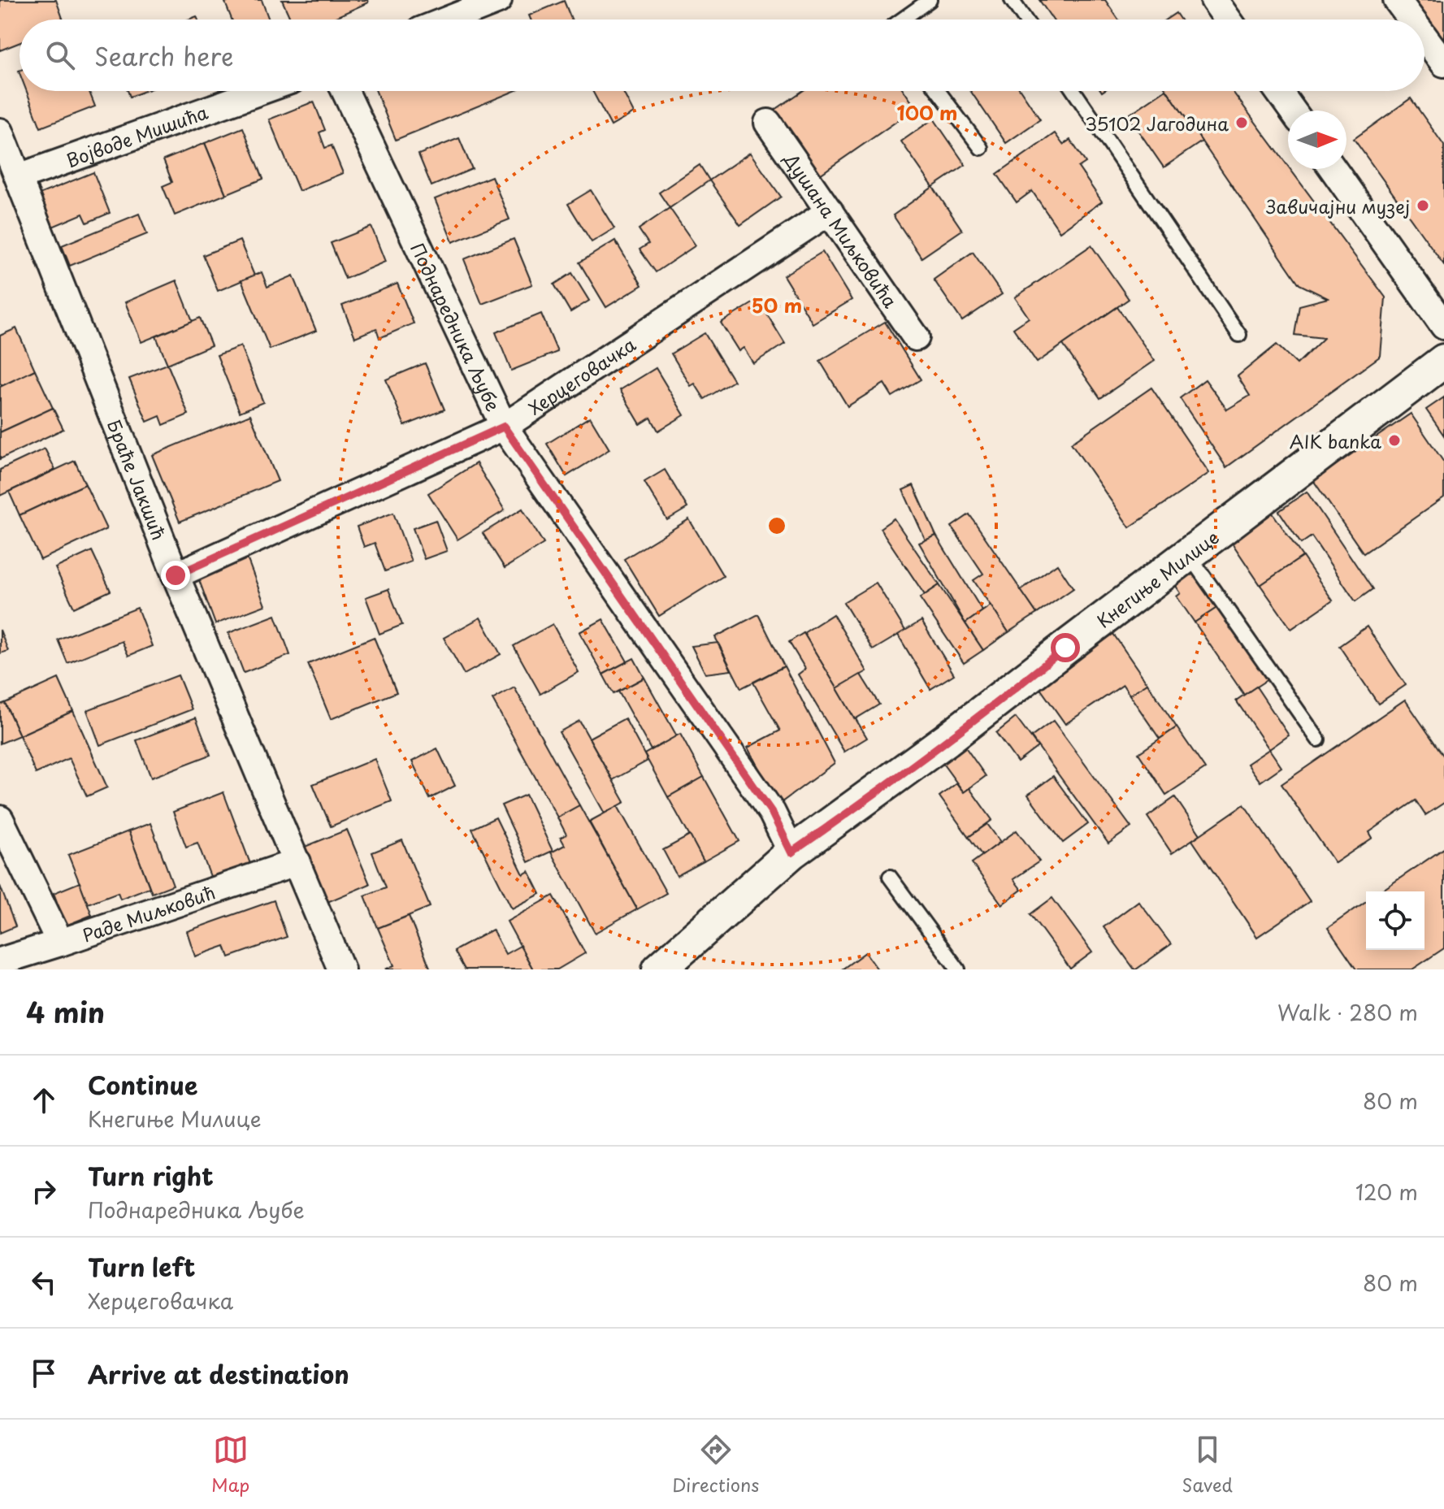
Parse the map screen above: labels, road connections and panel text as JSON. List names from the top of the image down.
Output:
{
  "streets": {
    "street": [
      "Војводе Мишића",
      "Душана Миљковића",
      "Поднаредника Љубе",
      "Херцеговачка",
      "Браће Јакшић",
      "Кнегиње Милице",
      "Раде Миљковић"
    ]
  },
  "crossings": [
    ["Војводе Мишића", "Браће Јакшић"],
    ["Душана Миљковића", "Херцеговачка"],
    ["Поднаредника Љубе", "Херцеговачка"],
    ["Поднаредника Љубе", "Кнегиње Милице"],
    ["Херцеговачка", "Браће Јакшић"],
    ["Браће Јакшић", "Раде Миљковић"]
  ],
  "places": ["35102 Јагодина", "Завичајни музеј", "AIK banka"],
  "north": "right",
  "page": {
    "search": "Search here",
    "heading": ["4 min", "Walk · 280 m"],
    "list": [
      ["Continue", "Кнегиње Милице", "80 m"],
      ["Turn right", "Поднаредника Љубе", "120 m"],
      ["Turn left", "Херцеговачка", "80 m"],
      "Arrive at destination"
    ],
    "nav": ["Map", "Directions", "Saved"]
  },
  "rings": ["100 m", "50 m"]
}
